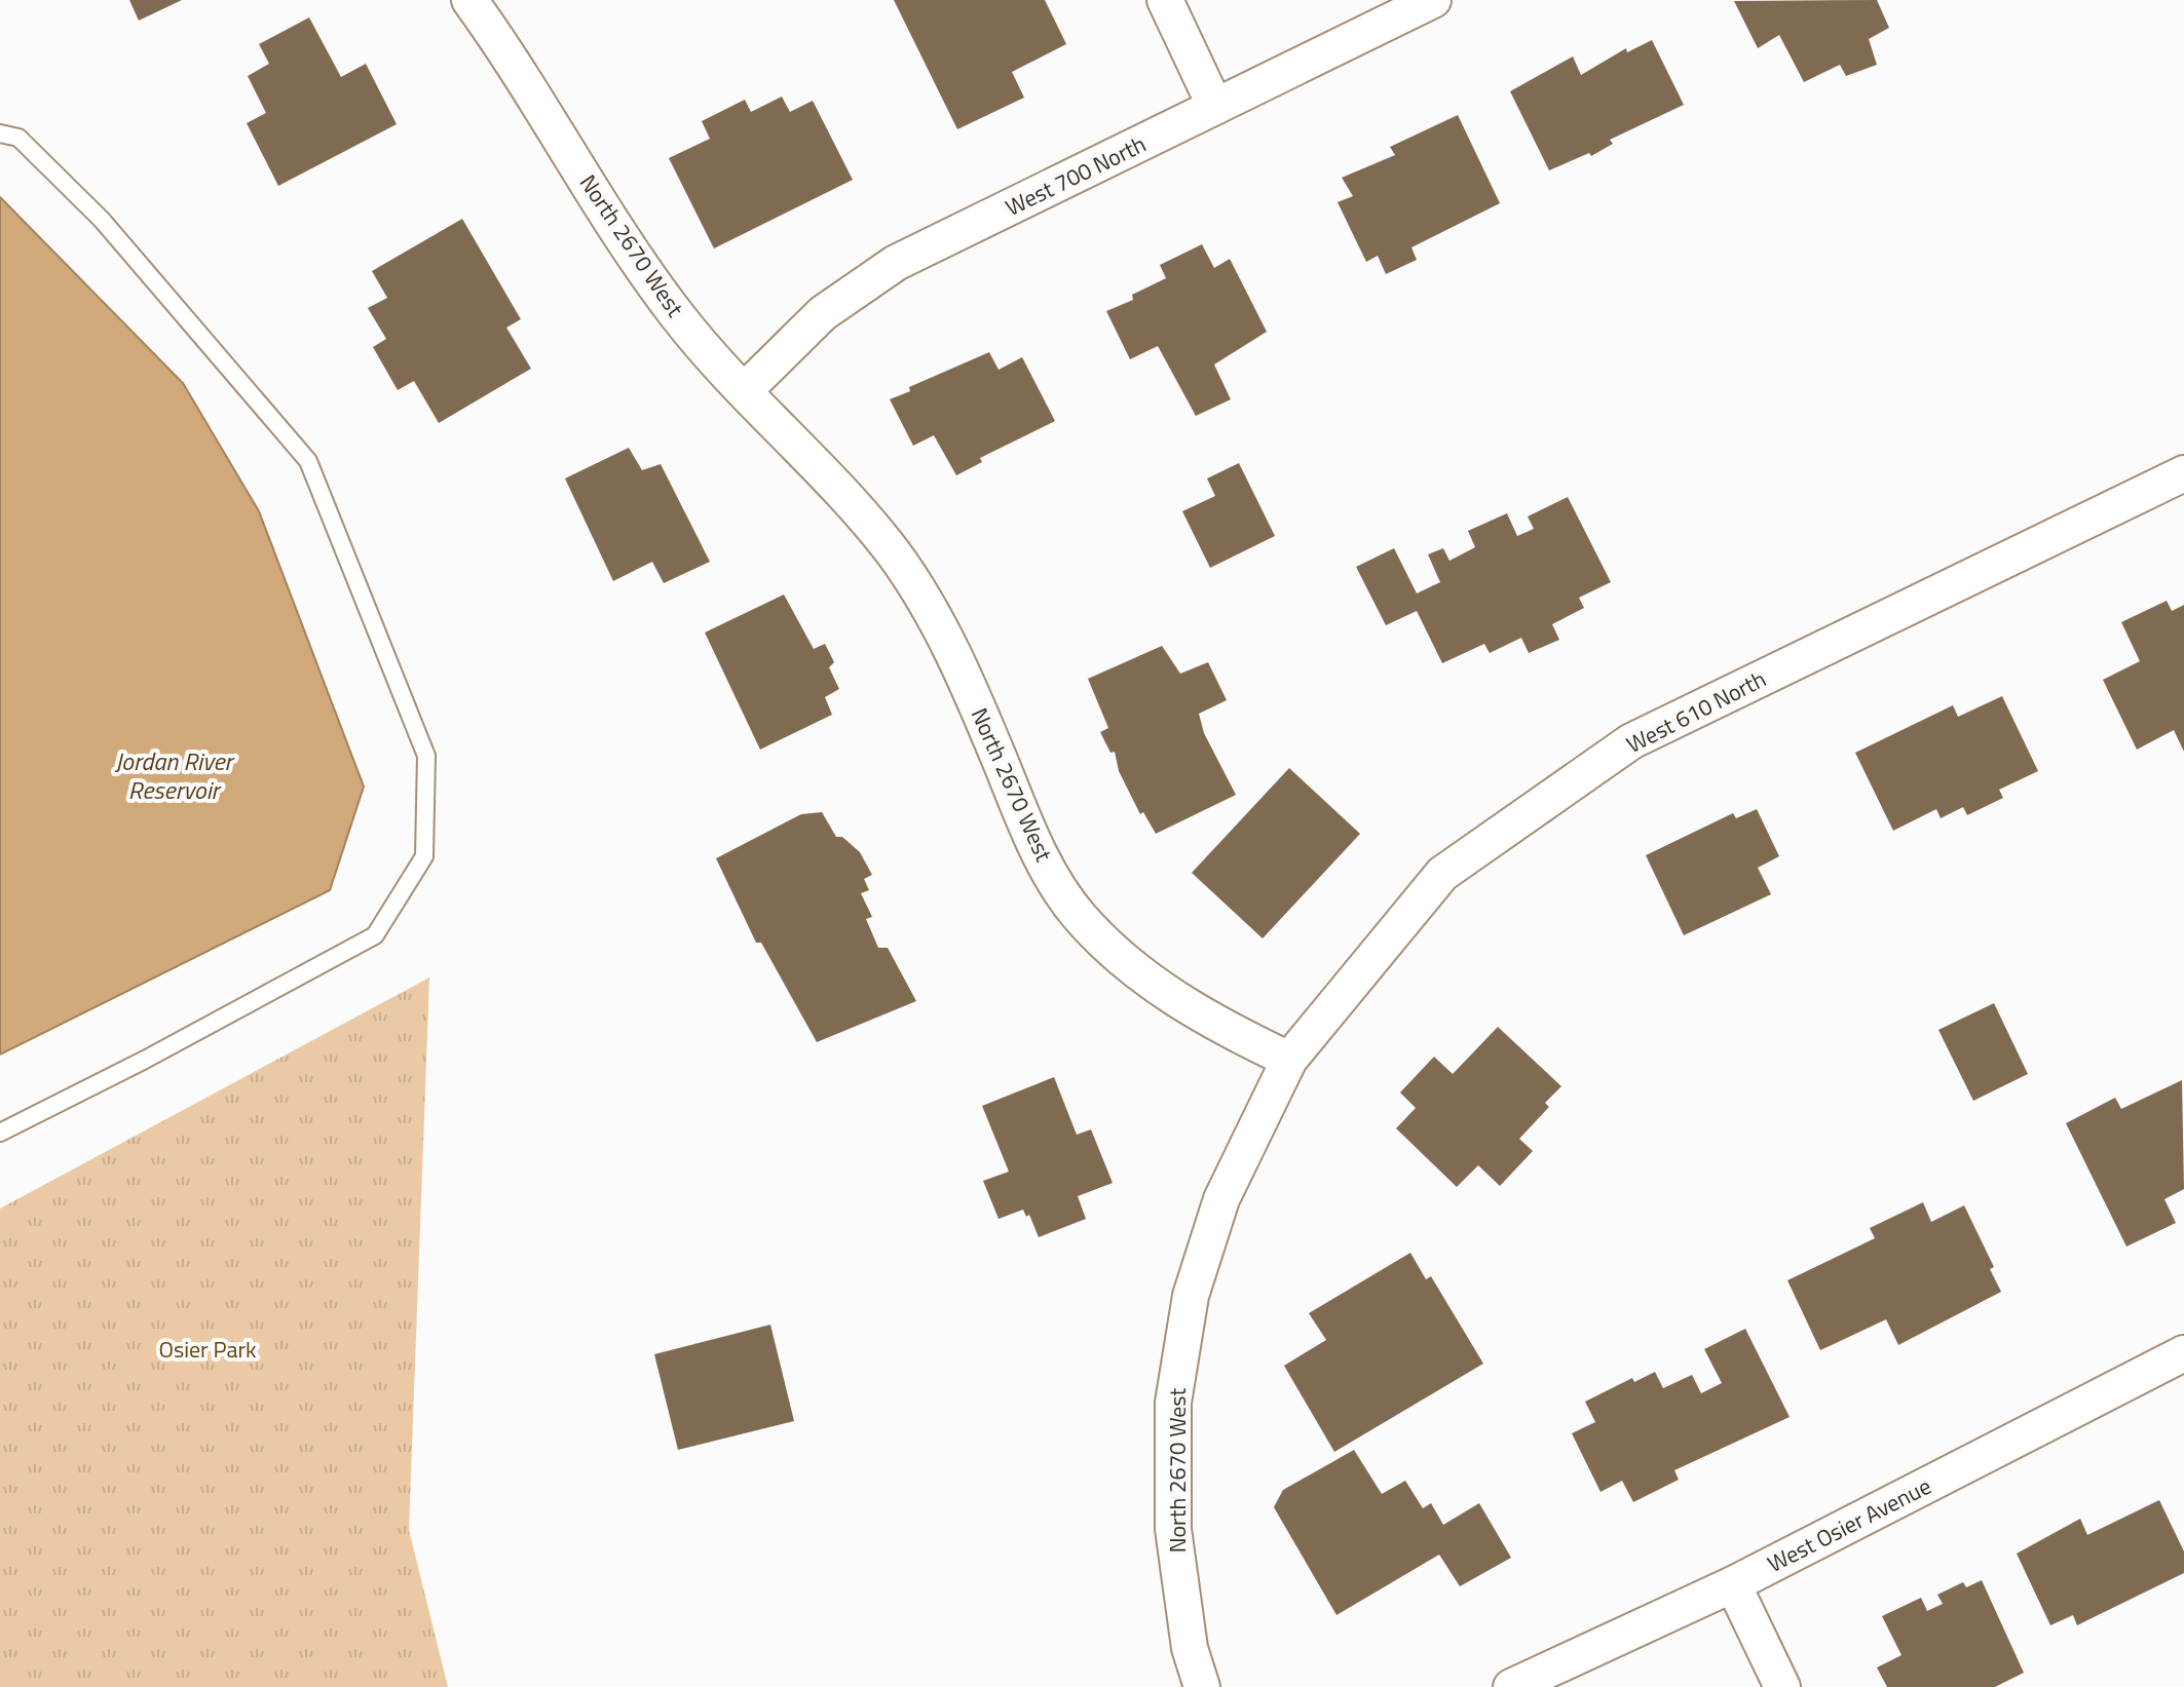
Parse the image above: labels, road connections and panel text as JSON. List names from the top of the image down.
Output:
{
  "streets": {
    "street": [
      "West 700 North",
      "North 2670 West",
      "West 610 North",
      "West Osier Avenue"
    ]
  },
  "crossings": [
    ["West 700 North", "North 2670 West"],
    ["North 2670 West", "West 610 North"]
  ],
  "water": ["Jordan River Reservoir"],
  "parks": ["Osier Park"]
}
